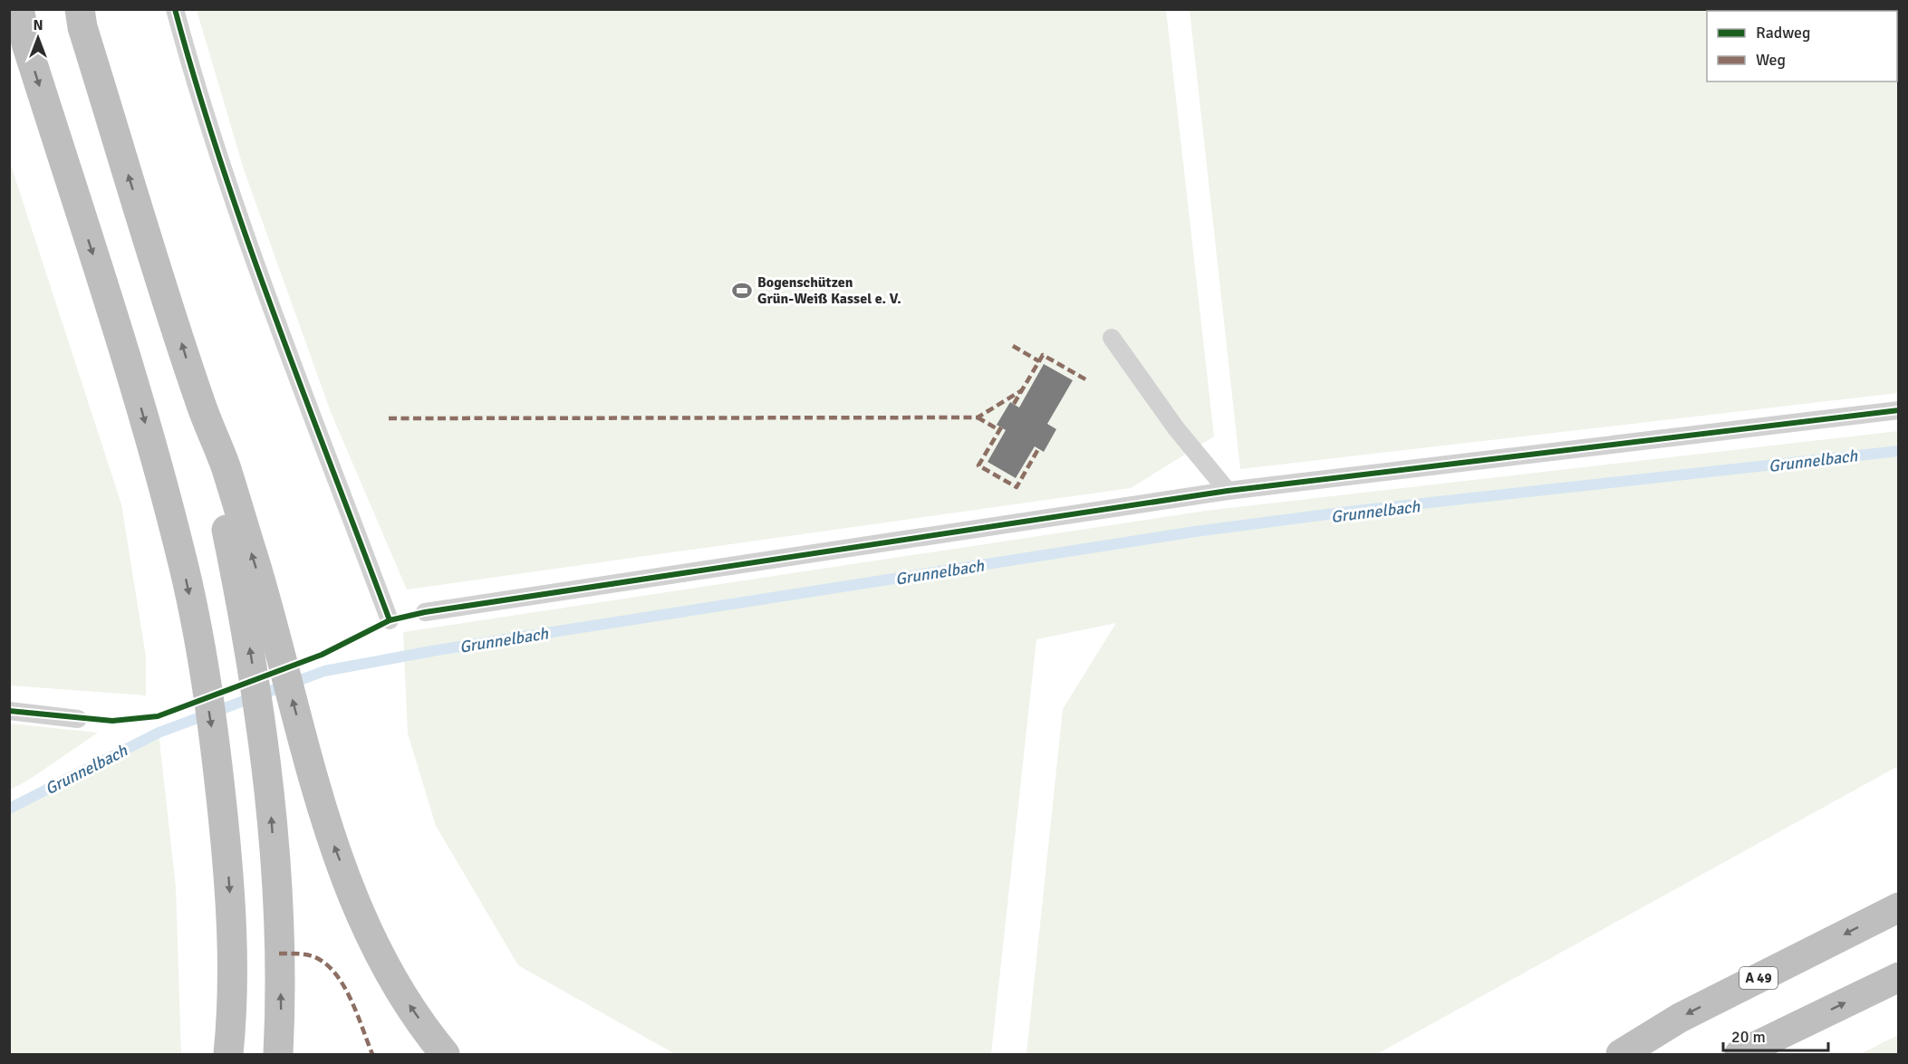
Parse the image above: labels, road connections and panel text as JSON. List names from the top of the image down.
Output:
{
  "streets": {
    "highway": ["A 49"]
  },
  "water": ["Grunnelbach"],
  "places": {
    "sports": ["Bogenschützen Grün-Weiß Kassel e. V."]
  },
  "legend": ["Radweg", "Weg"],
  "scale_bar": "20 m",
  "north": "top"
}
